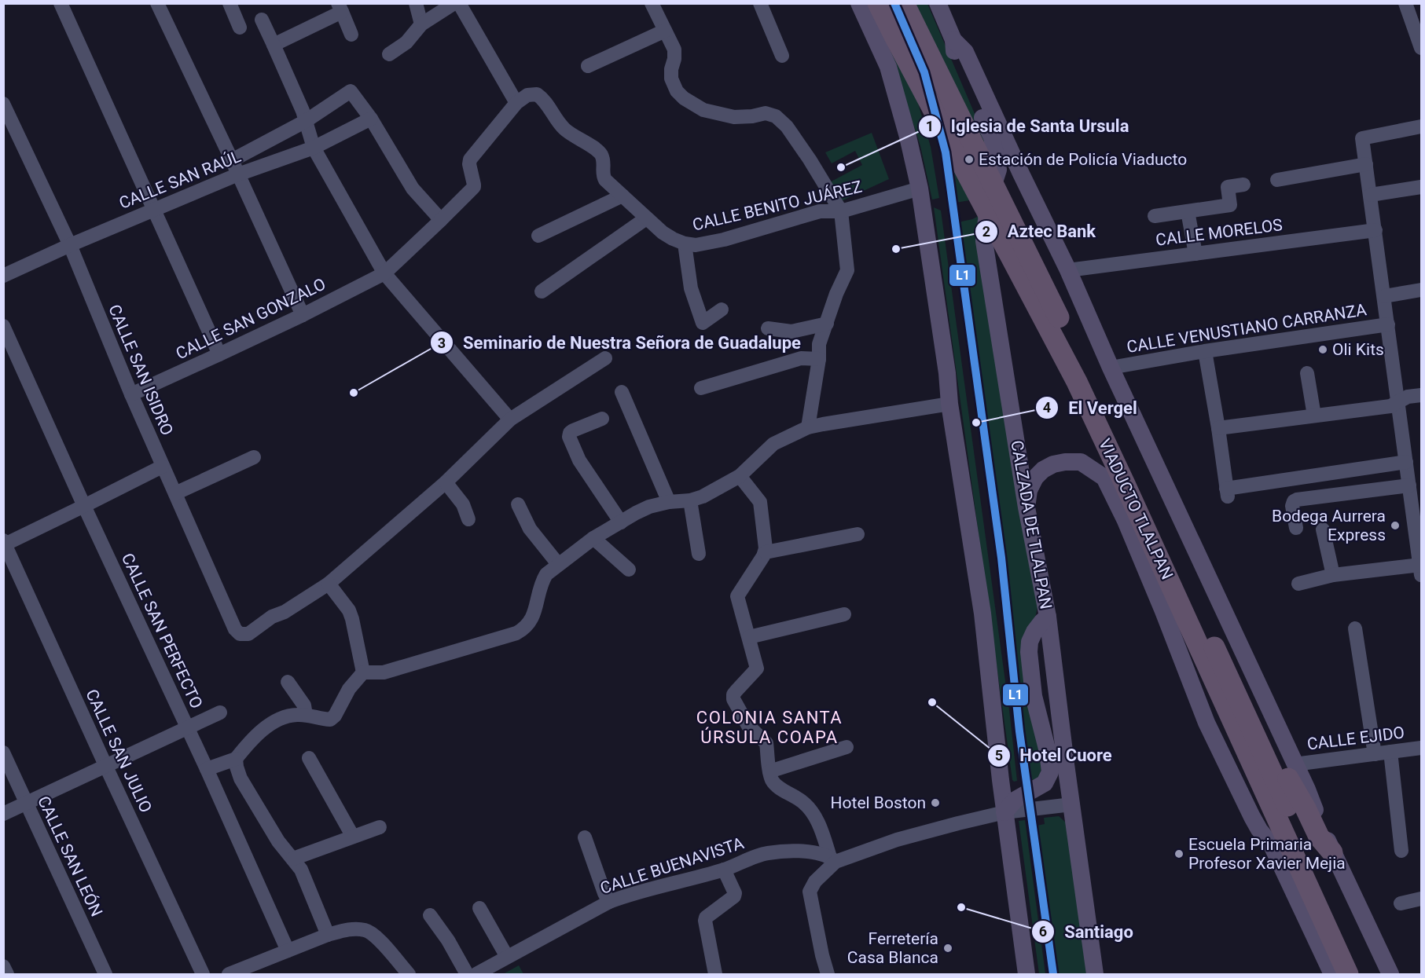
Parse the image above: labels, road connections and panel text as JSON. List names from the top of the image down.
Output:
{
  "streets": {
    "highway": ["VIADUCTO TLALPAN"],
    "main road": ["CALZADA DE TLALPAN"],
    "street": [
      "CALLE SAN RAÚL",
      "CALLE BENITO JUÁREZ",
      "CALLE MORELOS",
      "CALLE SAN GONZALO",
      "CALLE VENUSTIANO CARRANZA",
      "CALLE SAN ISIDRO",
      "CALLE SAN PERFECTO",
      "CALLE EJIDO",
      "CALLE SAN JULIO",
      "CALLE SAN LEÓN",
      "CALLE BUENAVISTA"
    ]
  },
  "crossings": [
    ["CALLE SAN RAÚL", "CALLE SAN ISIDRO"],
    ["CALLE BENITO JUÁREZ", "CALLE SAN GONZALO"],
    ["CALLE SAN GONZALO", "CALLE SAN ISIDRO"],
    ["VIADUCTO TLALPAN", "CALZADA DE TLALPAN"]
  ],
  "districts": ["COLONIA SANTA ÚRSULA COAPA"],
  "places": [
    "Estación de Policía Viaducto",
    "Iglesia de Santa Ursula",
    "Aztec Bank",
    "Oli Kits",
    "Seminario de Nuestra Señora de Guadalupe",
    "El Vergel",
    "Bodega Aurrera Express",
    "Hotel Cuore",
    "Hotel Boston",
    "Escuela Primaria Profesor Xavier Mejia",
    "Santiago",
    "Ferretería Casa Blanca"
  ],
  "lines": ["transit line L1"]
}
